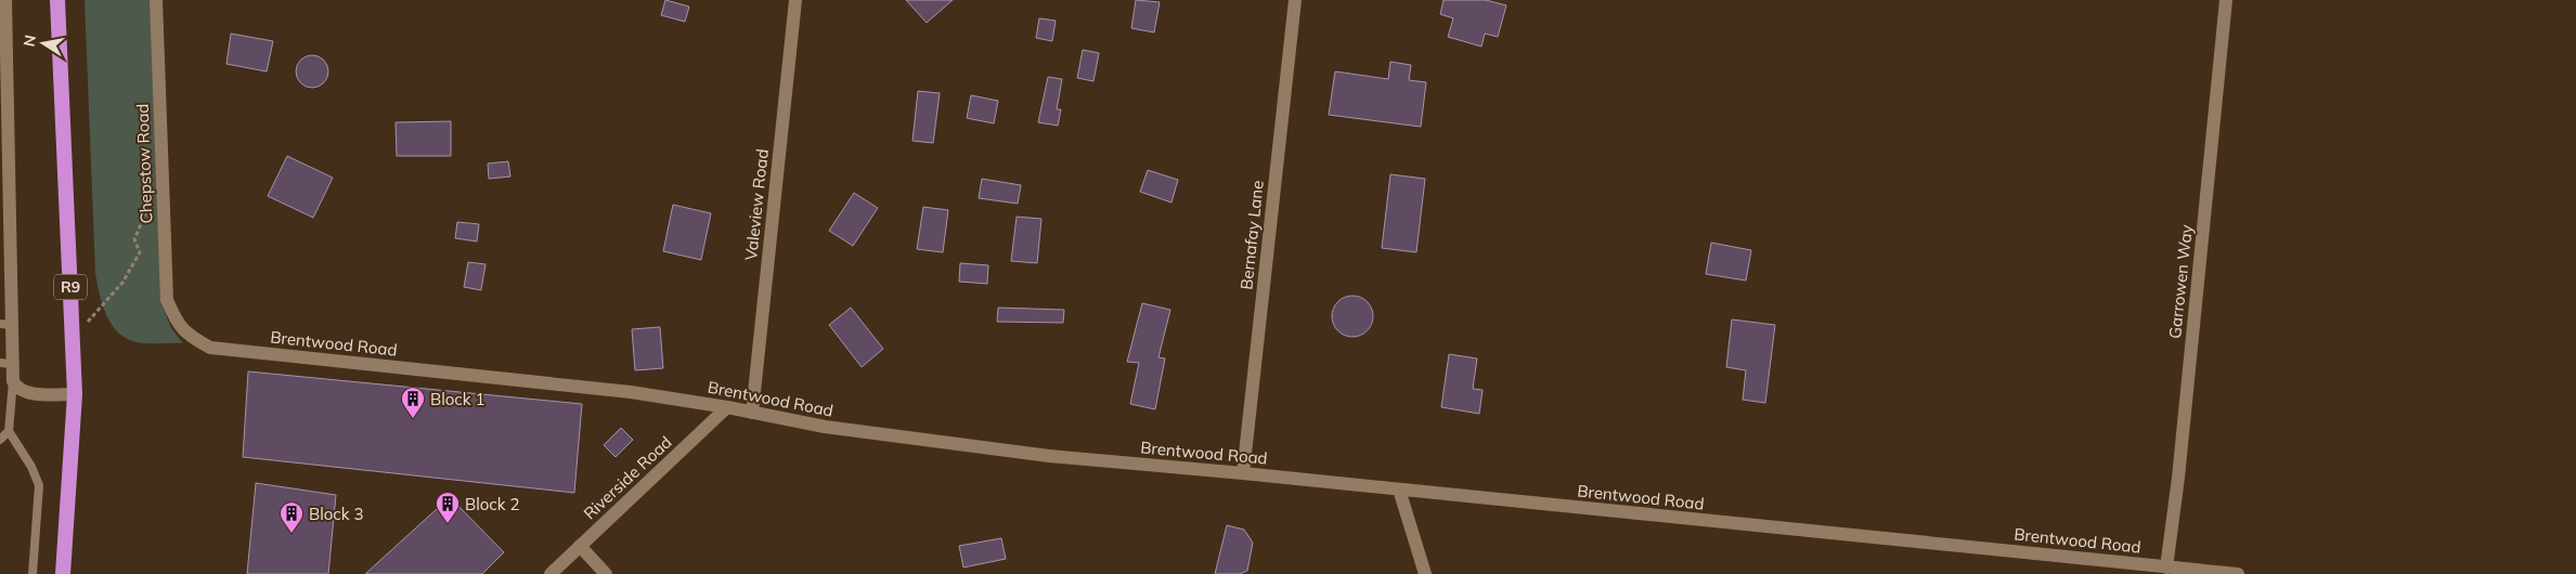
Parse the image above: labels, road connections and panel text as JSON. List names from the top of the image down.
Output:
{
  "streets": {
    "highway": ["R9"],
    "street": [
      "Chepstow Road",
      "Valeview Road",
      "Bernafay Lane",
      "Garrowen Way",
      "Brentwood Road",
      "Riverside Road"
    ]
  },
  "crossings": [
    ["Chepstow Road", "Brentwood Road"],
    ["Valeview Road", "Brentwood Road"],
    ["Bernafay Lane", "Brentwood Road"],
    ["Garrowen Way", "Brentwood Road"],
    ["Brentwood Road", "Riverside Road"]
  ],
  "places": {
    "building": ["Block 1", "Block 2", "Block 3"]
  },
  "north": "left"
}
